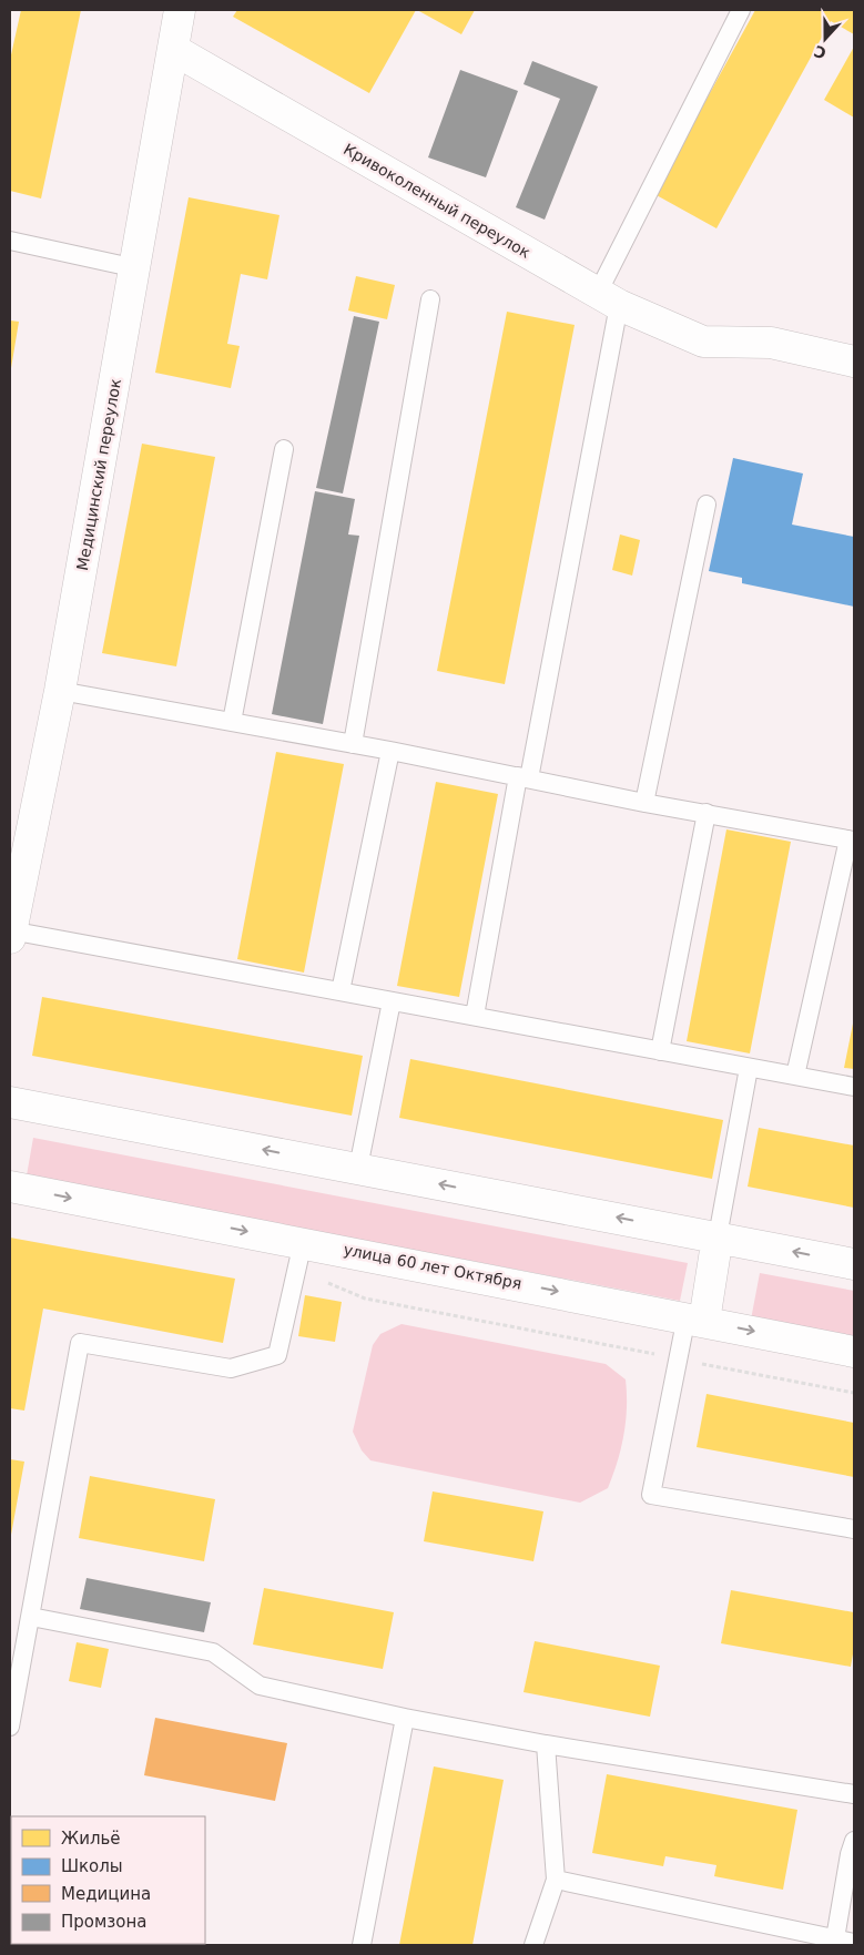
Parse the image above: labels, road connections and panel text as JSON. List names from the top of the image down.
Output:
{
  "streets": {
    "street": ["Кривоколенный переулок", "Медицинский переулок", "улица 60 лет Октября"]
  },
  "crossings": [
    ["Кривоколенный переулок", "Медицинский переулок"]
  ],
  "legend": [
    "Жильё",
    "Школы",
    "Медицина",
    "Промзона"
  ],
  "north": "bottom"
}
